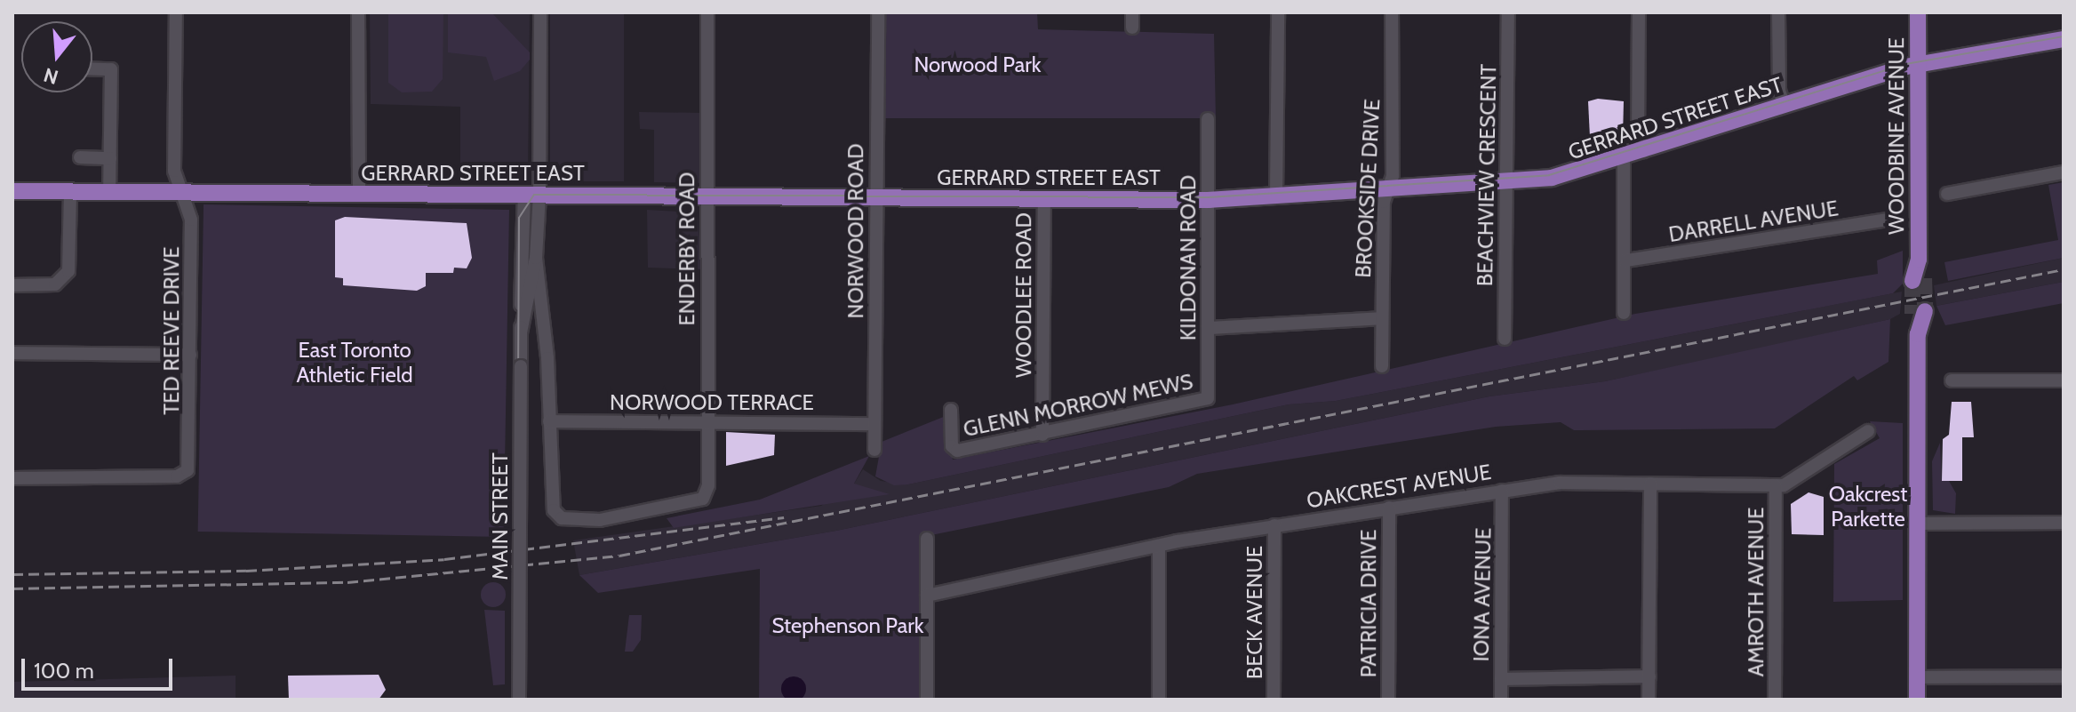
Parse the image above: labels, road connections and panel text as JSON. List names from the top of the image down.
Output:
{
  "streets": {
    "main road": ["GERRARD STREET EAST", "WOODBINE AVENUE"],
    "street": [
      "BEACHVIEW CRESCENT",
      "BROOKSIDE DRIVE",
      "DARRELL AVENUE",
      "NORWOOD ROAD",
      "ENDERBY ROAD",
      "KILDONAN ROAD",
      "WOODLEE ROAD",
      "TED REEVE DRIVE",
      "NORWOOD TERRACE",
      "GLENN MORROW MEWS",
      "OAKCREST AVENUE",
      "MAIN STREET",
      "AMROTH AVENUE",
      "IONA AVENUE",
      "PATRICIA DRIVE",
      "BECK AVENUE"
    ]
  },
  "crossings": [
    ["GERRARD STREET EAST", "WOODBINE AVENUE"],
    ["GERRARD STREET EAST", "BEACHVIEW CRESCENT"],
    ["GERRARD STREET EAST", "BROOKSIDE DRIVE"],
    ["GERRARD STREET EAST", "NORWOOD ROAD"],
    ["GERRARD STREET EAST", "ENDERBY ROAD"],
    ["GERRARD STREET EAST", "KILDONAN ROAD"],
    ["GERRARD STREET EAST", "WOODLEE ROAD"],
    ["GERRARD STREET EAST", "TED REEVE DRIVE"],
    ["GERRARD STREET EAST", "MAIN STREET"],
    ["NORWOOD ROAD", "NORWOOD TERRACE"],
    ["ENDERBY ROAD", "NORWOOD TERRACE"],
    ["ENDERBY ROAD", "MAIN STREET"],
    ["KILDONAN ROAD", "GLENN MORROW MEWS"],
    ["WOODLEE ROAD", "GLENN MORROW MEWS"],
    ["NORWOOD TERRACE", "MAIN STREET"],
    ["OAKCREST AVENUE", "AMROTH AVENUE"],
    ["OAKCREST AVENUE", "IONA AVENUE"],
    ["OAKCREST AVENUE", "PATRICIA DRIVE"],
    ["OAKCREST AVENUE", "BECK AVENUE"]
  ],
  "parks": [
    "Norwood Park",
    "East Toronto Athletic Field",
    "Oakcrest Parkette",
    "Stephenson Park"
  ],
  "scale_bar": "100 m",
  "north": "bottom"
}
